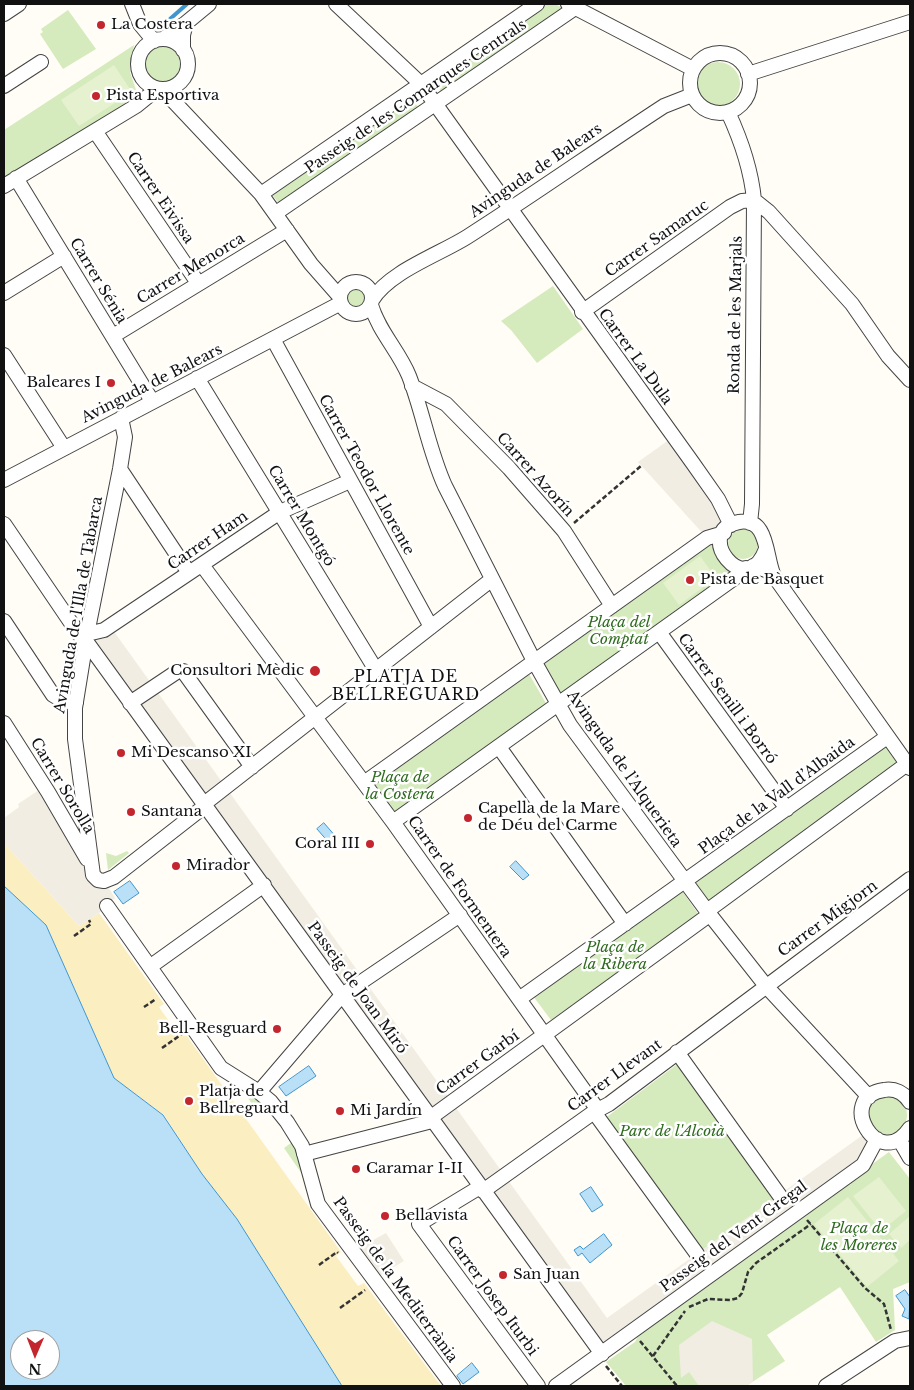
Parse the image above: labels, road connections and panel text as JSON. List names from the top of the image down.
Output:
{
  "streets": {
    "street": [
      "Passeig de les Comarques Centrals",
      "Avinguda de Balears",
      "Carrer Eivissa",
      "Carrer Samaruc",
      "Carrer Menorca",
      "Carrer Sénia",
      "Ronda de les Marjals",
      "Carrer La Dula",
      "Carrer Teodor Llorente",
      "Carrer Azorín",
      "Carrer Montgó",
      "Carrer Ham",
      "Avinguda de l'Illa de Tabarca",
      "Carrer Senill i Borró",
      "Avinguda de l’Alquerieta",
      "Carrer Sorolla",
      "Plaça de la Vall d’Albaida",
      "Carrer de Formentera",
      "Carrer Migjorn",
      "Passeig de Joan Miró",
      "Carrer Garbí",
      "Carrer Llevant",
      "Passeig del Vent Gregal",
      "Passeig de la Mediterrània",
      "Carrer Josep Iturbi"
    ]
  },
  "crossings": [
    ["Passeig de les Comarques Centrals", "Carrer La Dula"],
    ["Avinguda de Balears", "Carrer Sénia"],
    ["Avinguda de Balears", "Ronda de les Marjals"],
    ["Avinguda de Balears", "Carrer La Dula"],
    ["Avinguda de Balears", "Carrer Teodor Llorente"],
    ["Avinguda de Balears", "Carrer Montgó"],
    ["Avinguda de Balears", "Avinguda de l'Illa de Tabarca"],
    ["Carrer Eivissa", "Carrer Menorca"],
    ["Carrer Samaruc", "Ronda de les Marjals"],
    ["Carrer Samaruc", "Carrer La Dula"],
    ["Carrer Menorca", "Carrer Sénia"],
    ["Ronda de les Marjals", "Carrer La Dula"],
    ["Carrer Teodor Llorente", "Carrer Ham"],
    ["Carrer Azorín", "Avinguda de l’Alquerieta"],
    ["Carrer Montgó", "Carrer Ham"],
    ["Carrer Ham", "Avinguda de l'Illa de Tabarca"],
    ["Carrer Ham", "Carrer de Formentera"],
    ["Carrer Ham", "Passeig de Joan Miró"],
    ["Avinguda de l'Illa de Tabarca", "Carrer Sorolla"],
    ["Avinguda de l'Illa de Tabarca", "Passeig de Joan Miró"],
    ["Carrer Senill i Borró", "Plaça de la Vall d’Albaida"],
    ["Avinguda de l’Alquerieta", "Plaça de la Vall d’Albaida"],
    ["Avinguda de l’Alquerieta", "Carrer Migjorn"],
    ["Avinguda de l’Alquerieta", "Carrer Llevant"],
    ["Carrer de Formentera", "Carrer Garbí"],
    ["Carrer de Formentera", "Carrer Llevant"],
    ["Carrer Migjorn", "Carrer Llevant"],
    ["Passeig de Joan Miró", "Carrer Garbí"],
    ["Passeig de Joan Miró", "Carrer Llevant"],
    ["Passeig de Joan Miró", "Passeig del Vent Gregal"],
    ["Carrer Llevant", "Carrer Josep Iturbi"]
  ],
  "districts": ["PLATJA DE BELLREGUARD"],
  "parks": [
    "Plaça del Comptat",
    "Plaça de la Costera",
    "Plaça de la Ribera",
    "Parc de l'Alcoià",
    "Plaça de les Moreres"
  ],
  "places": [
    "La Costera",
    "Pista Esportiva",
    "Baleares I",
    "Pista de Bàsquet",
    "Consultori Mèdic",
    "Mi Descanso XI",
    "Santana",
    "Capella de la Mare de Déu del Carme",
    "Coral III",
    "Mirador",
    "Bell-Resguard",
    "Platja de Bellreguard",
    "Mi Jardín",
    "Caramar I-II",
    "Bellavista",
    "San Juan"
  ],
  "north": "bottom"
}
